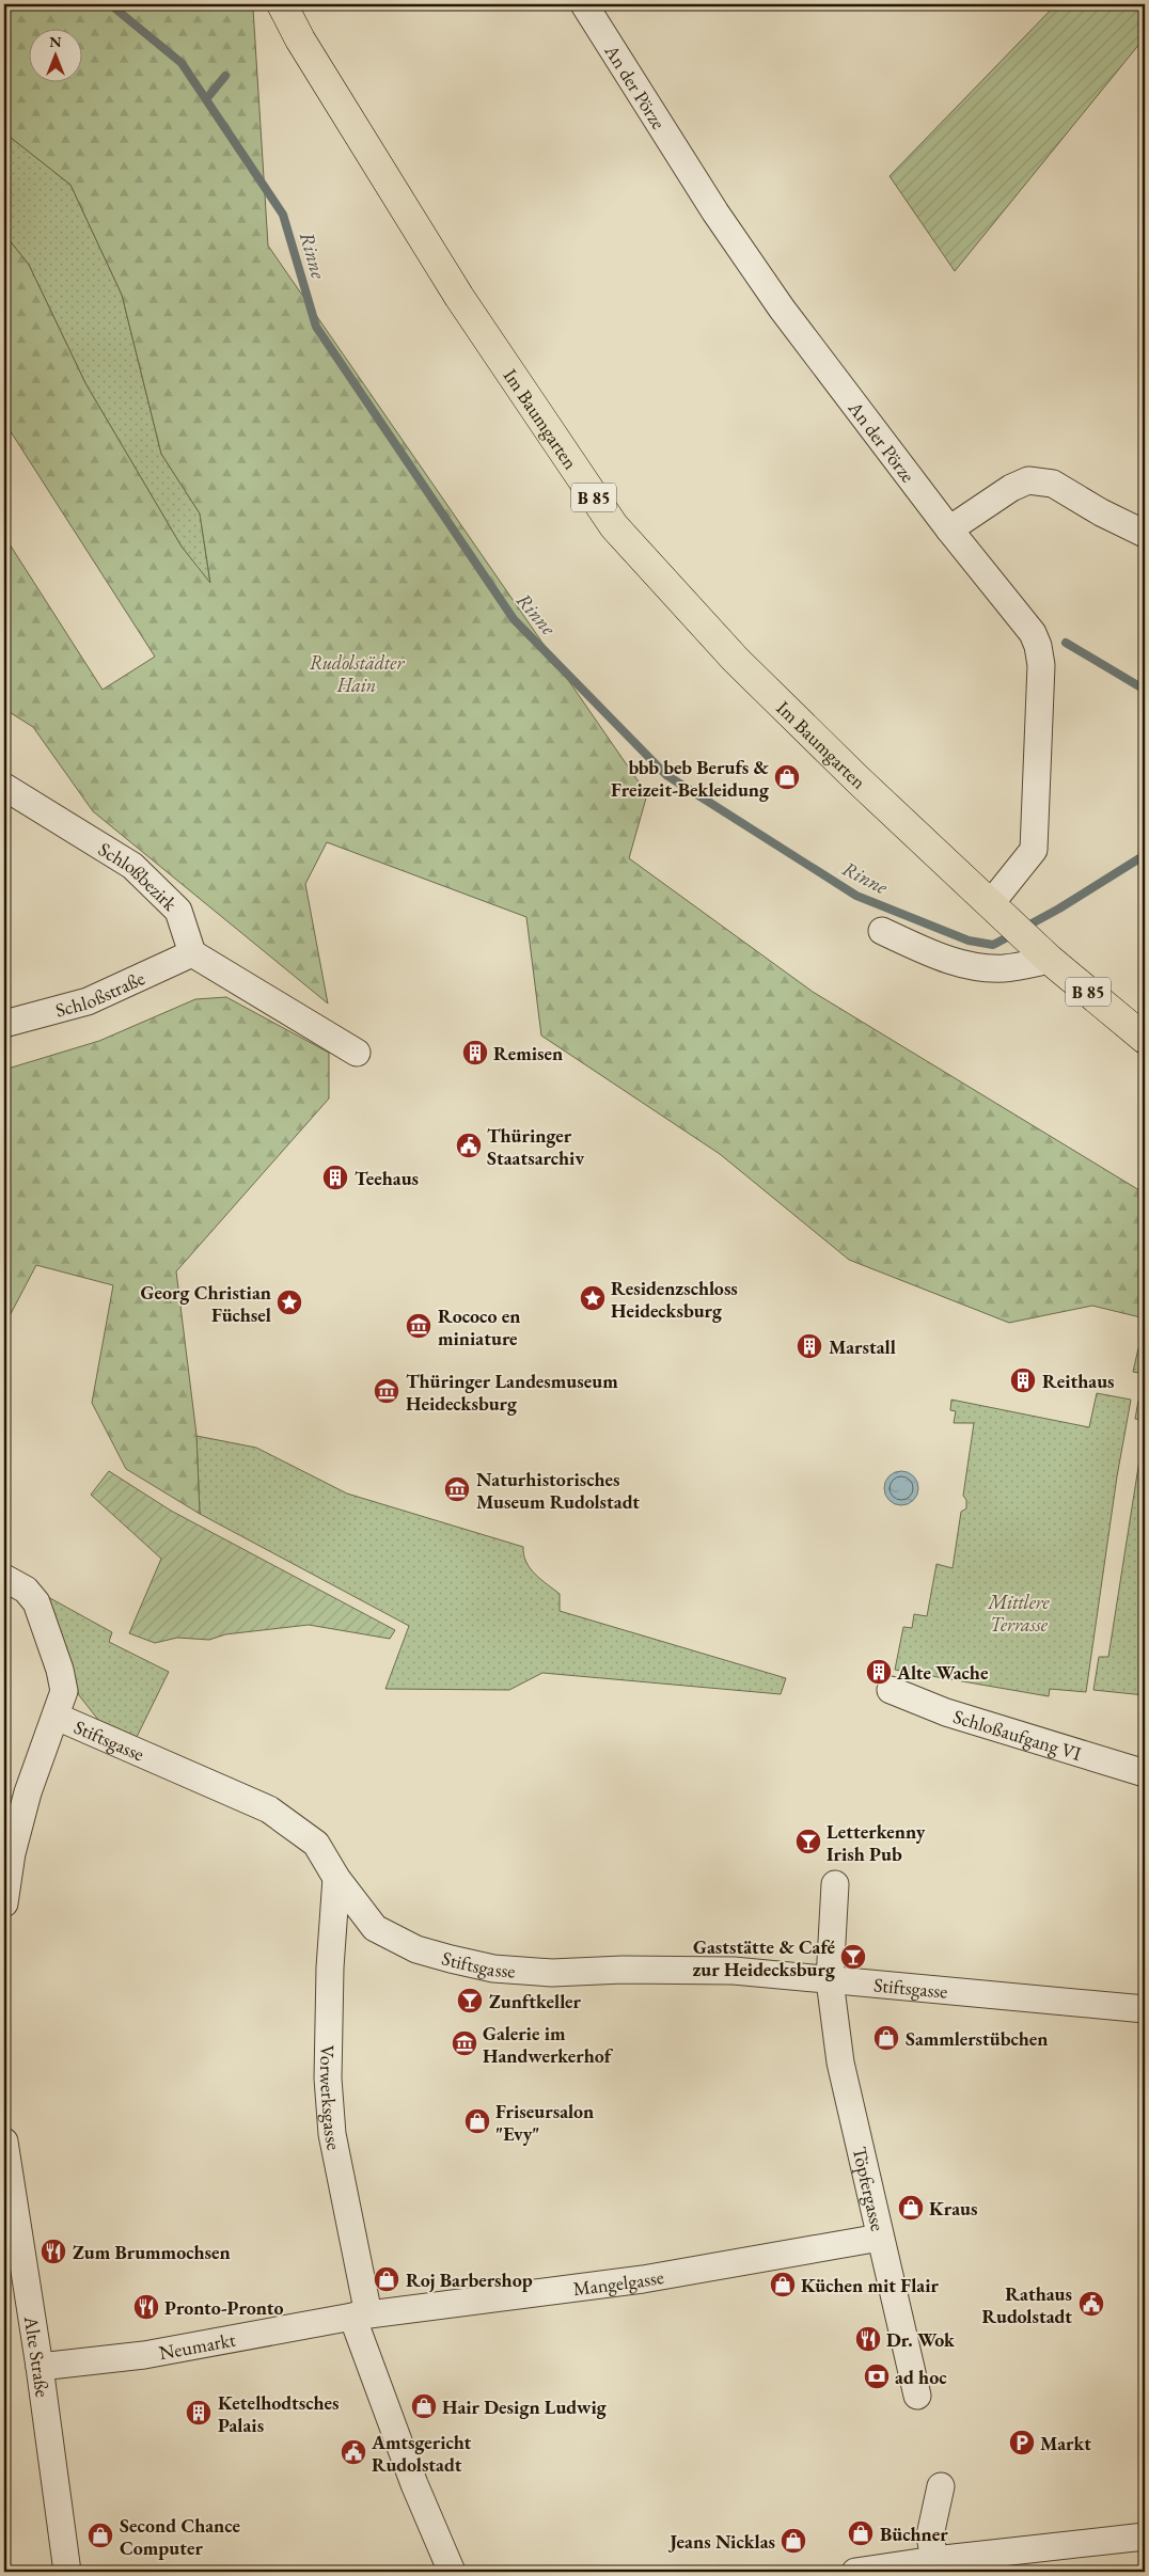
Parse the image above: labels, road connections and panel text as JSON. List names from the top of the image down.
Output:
{
  "streets": {
    "main road": ["Im Baumgarten", "B 85"],
    "street": [
      "An der Pörze",
      "Schloßbezirk",
      "Schloßstraße",
      "Schloßaufgang VI",
      "Stiftsgasse",
      "Vorwerksgasse",
      "Töpfergasse",
      "Mangelgasse",
      "Neumarkt",
      "Alte Straße"
    ]
  },
  "crossings": [
    ["An der Pörze", "Im Baumgarten"],
    ["An der Pörze", "B 85"],
    ["Im Baumgarten", "B 85"],
    ["Schloßbezirk", "Schloßstraße"],
    ["Stiftsgasse", "Vorwerksgasse"],
    ["Stiftsgasse", "Töpfergasse"],
    ["Vorwerksgasse", "Mangelgasse"],
    ["Vorwerksgasse", "Neumarkt"],
    ["Töpfergasse", "Mangelgasse"],
    ["Mangelgasse", "Neumarkt"],
    ["Neumarkt", "Alte Straße"]
  ],
  "water": ["Rinne"],
  "parks": ["Rudolstädter Hain", "Mittlere Terrasse"],
  "places": {
    "shop": [
      "bbb beb Berufs & Freizeit-Bekleidung",
      "Sammlerstübchen",
      "Friseursalon \"Evy\"",
      "Kraus",
      "Roj Barbershop",
      "Küchen mit Flair",
      "Hair Design Ludwig",
      "Büchner",
      "Second Chance Computer",
      "Jeans Nicklas"
    ],
    "building": [
      "Remisen",
      "Teehaus",
      "Marstall",
      "Reithaus",
      "Alte Wache",
      "Ketelhodtsches Palais"
    ],
    "public building": ["Thüringer Staatsarchiv", "Rathaus Rudolstadt", "Amtsgericht Rudolstadt"],
    "place": ["Residenzschloss Heidecksburg", "Georg Christian Füchsel"],
    "museum": [
      "Rococo en miniature",
      "Thüringer Landesmuseum Heidecksburg",
      "Naturhistorisches Museum Rudolstadt",
      "Galerie im Handwerkerhof"
    ],
    "bar": ["Letterkenny Irish Pub", "Gaststätte & Café zur Heidecksburg", "Zunftkeller"],
    "restaurant": ["Zum Brummochsen", "Pronto-Pronto", "Dr. Wok"],
    "bank": ["ad hoc"],
    "parking": ["Markt"]
  },
  "north": "top"
}
